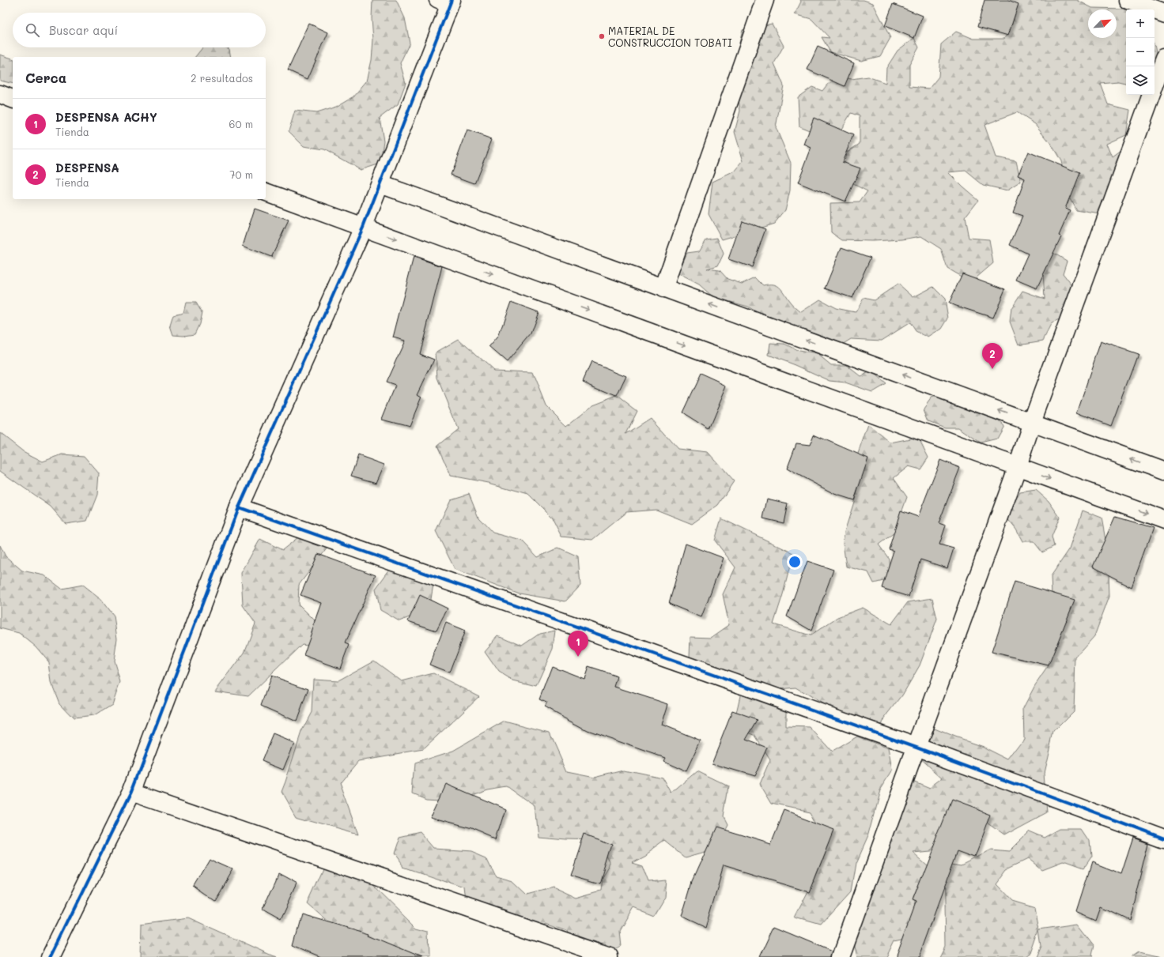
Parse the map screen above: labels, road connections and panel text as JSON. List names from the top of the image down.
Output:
{
  "places": ["MATERIAL DE CONSTRUCCION TOBATI"],
  "north": "top right",
  "page": {
    "map_buttons": ["+", "−"],
    "search": "Buscar aquí",
    "heading": ["Cerca", "2 resultados"],
    "list": [
      {
        "mark": "1",
        "name": "DESPENSA ACHY",
        "note": "Tienda",
        "value": "60 m"
      },
      {
        "mark": "2",
        "name": "DESPENSA",
        "note": "Tienda",
        "value": "70 m"
      }
    ],
    "pins": ["2", "1"]
  }
}
